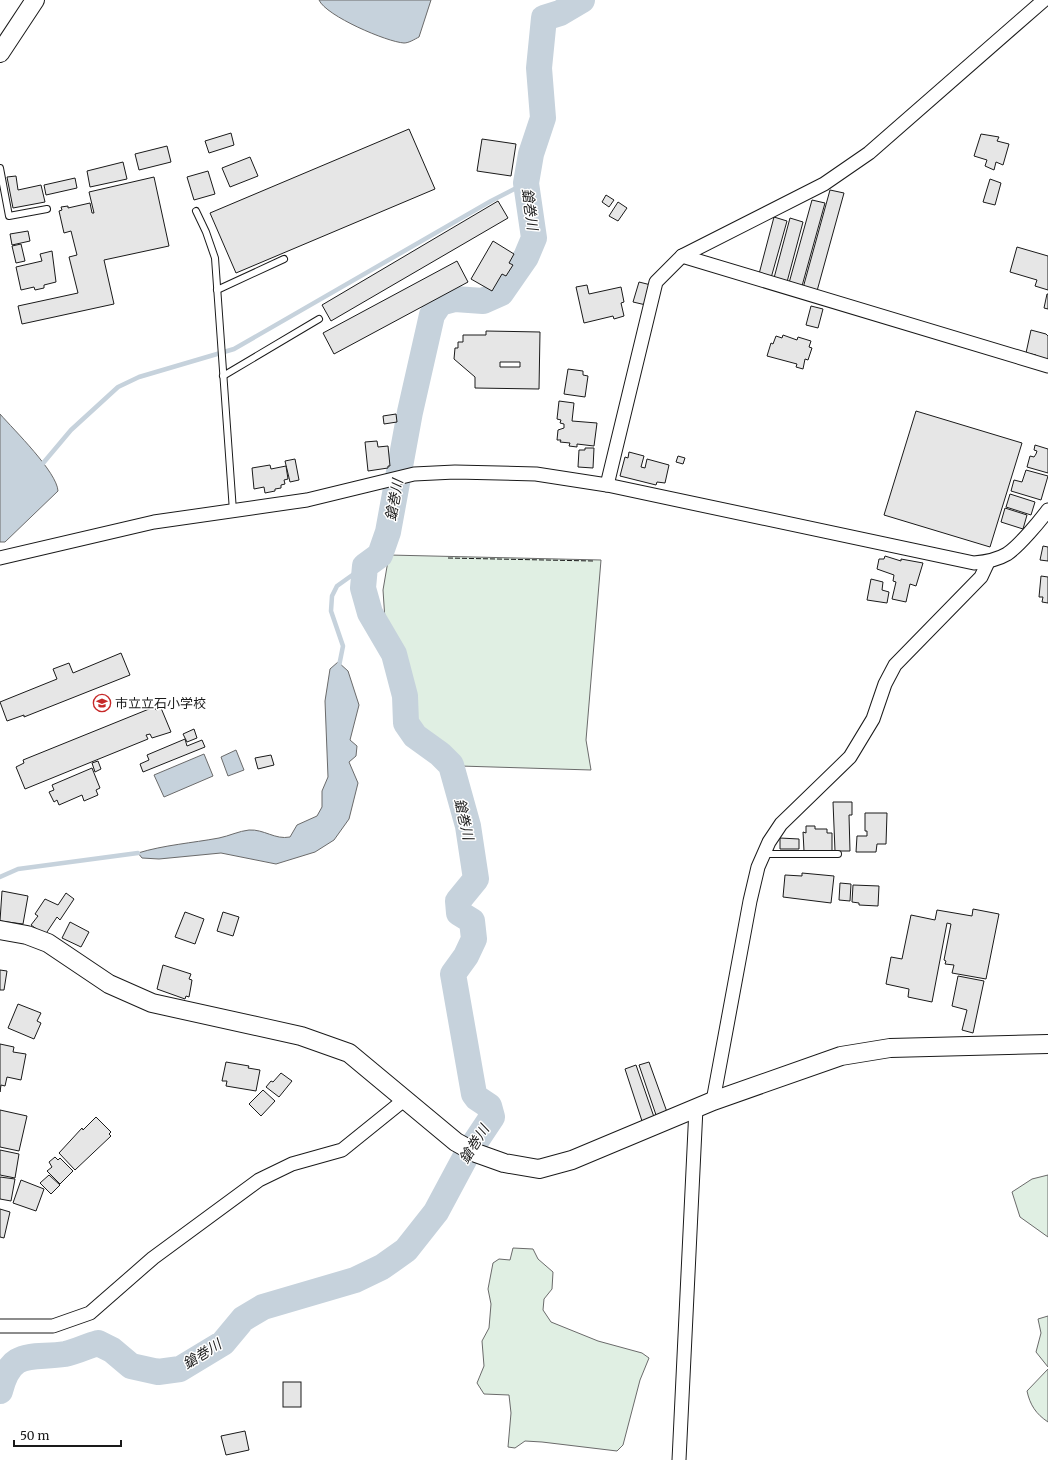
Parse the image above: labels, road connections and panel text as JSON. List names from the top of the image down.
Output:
{
  "water": ["鎗巻川"],
  "places": {
    "school or university": ["市立立石小学校"]
  },
  "scale_bar": "50 m"
}
